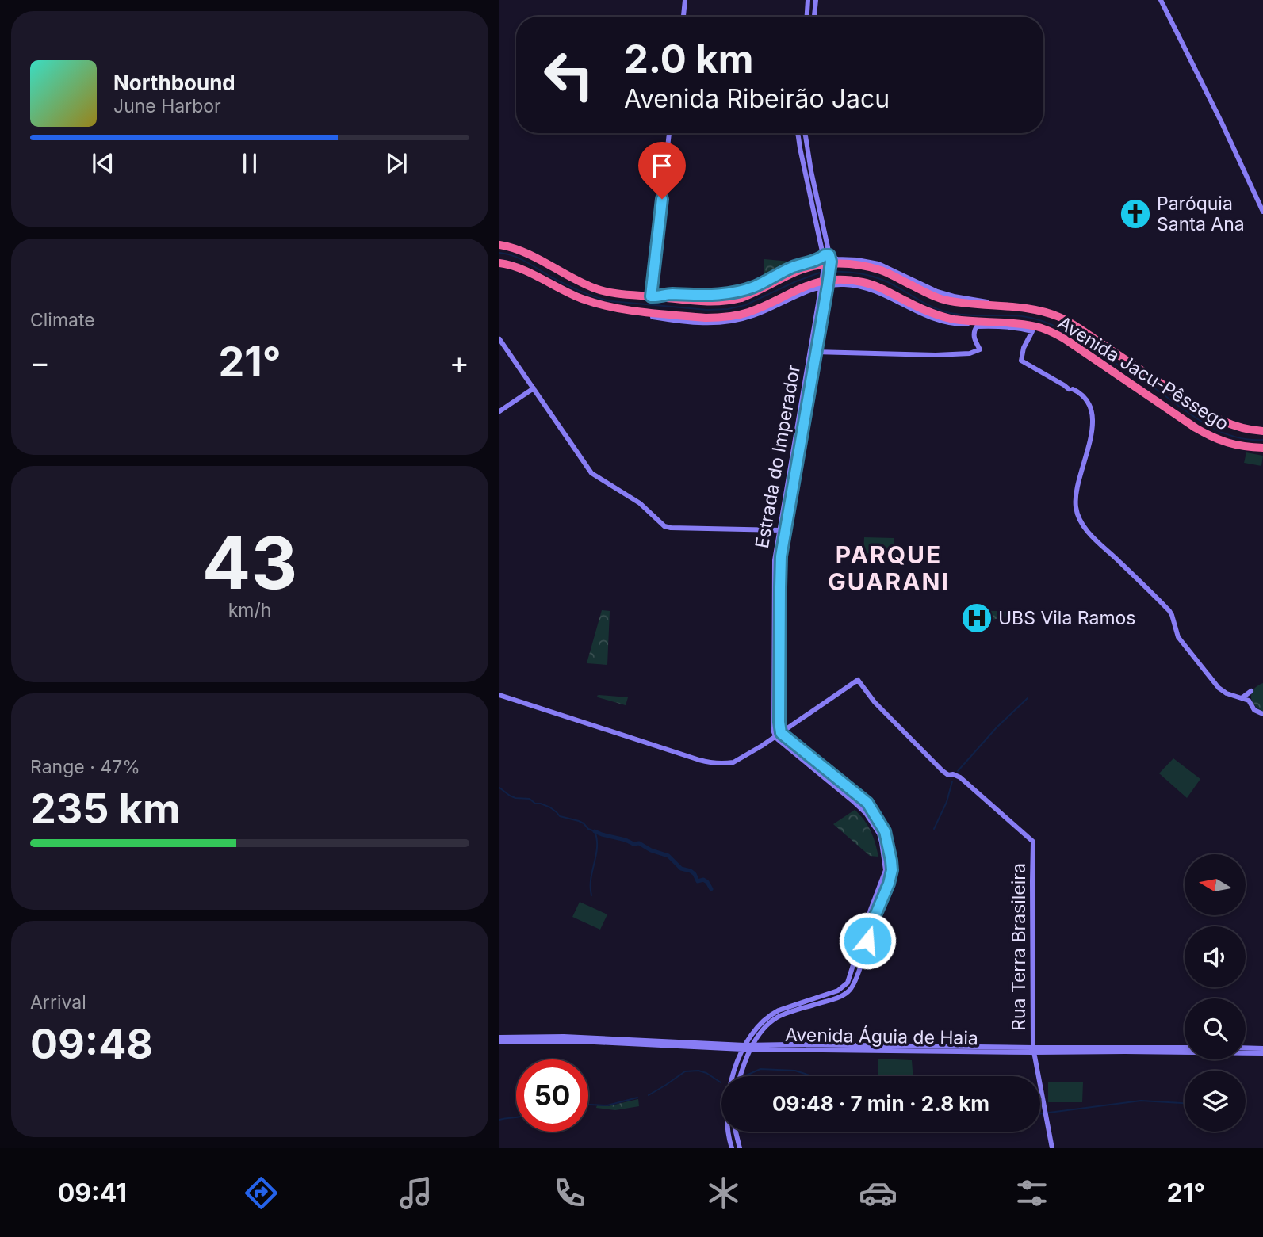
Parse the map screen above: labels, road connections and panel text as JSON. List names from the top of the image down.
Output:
{
  "streets": {
    "highway": ["Avenida Jacu-Pêssego"],
    "main road": ["Estrada do Imperador", "Rua Terra Brasileira", "Avenida Águia de Haia"]
  },
  "crossings": [
    ["Estrada do Imperador", "Rua Terra Brasileira"],
    ["Rua Terra Brasileira", "Avenida Águia de Haia"]
  ],
  "districts": ["PARQUE GUARANI"],
  "places": {
    "church": ["Paróquia Santa Ana"],
    "hospital": ["UBS Vila Ramos"]
  },
  "north": "left",
  "page": {
    "turn": ["2.0 km", "Avenida Ribeirão Jacu"],
    "song": ["Northbound", "June Harbor"],
    "tile": [
      "Climate",
      ["43", "km/h"],
      ["Range · 47%", "235 km"],
      ["Arrival", "09:48"]
    ],
    "heat": ["−", "21°", "+"],
    "limit": "50",
    "trip": "09:48 · 7 min · 2.8 km",
    "tabs": ["09:41", "21°"]
  }
}
